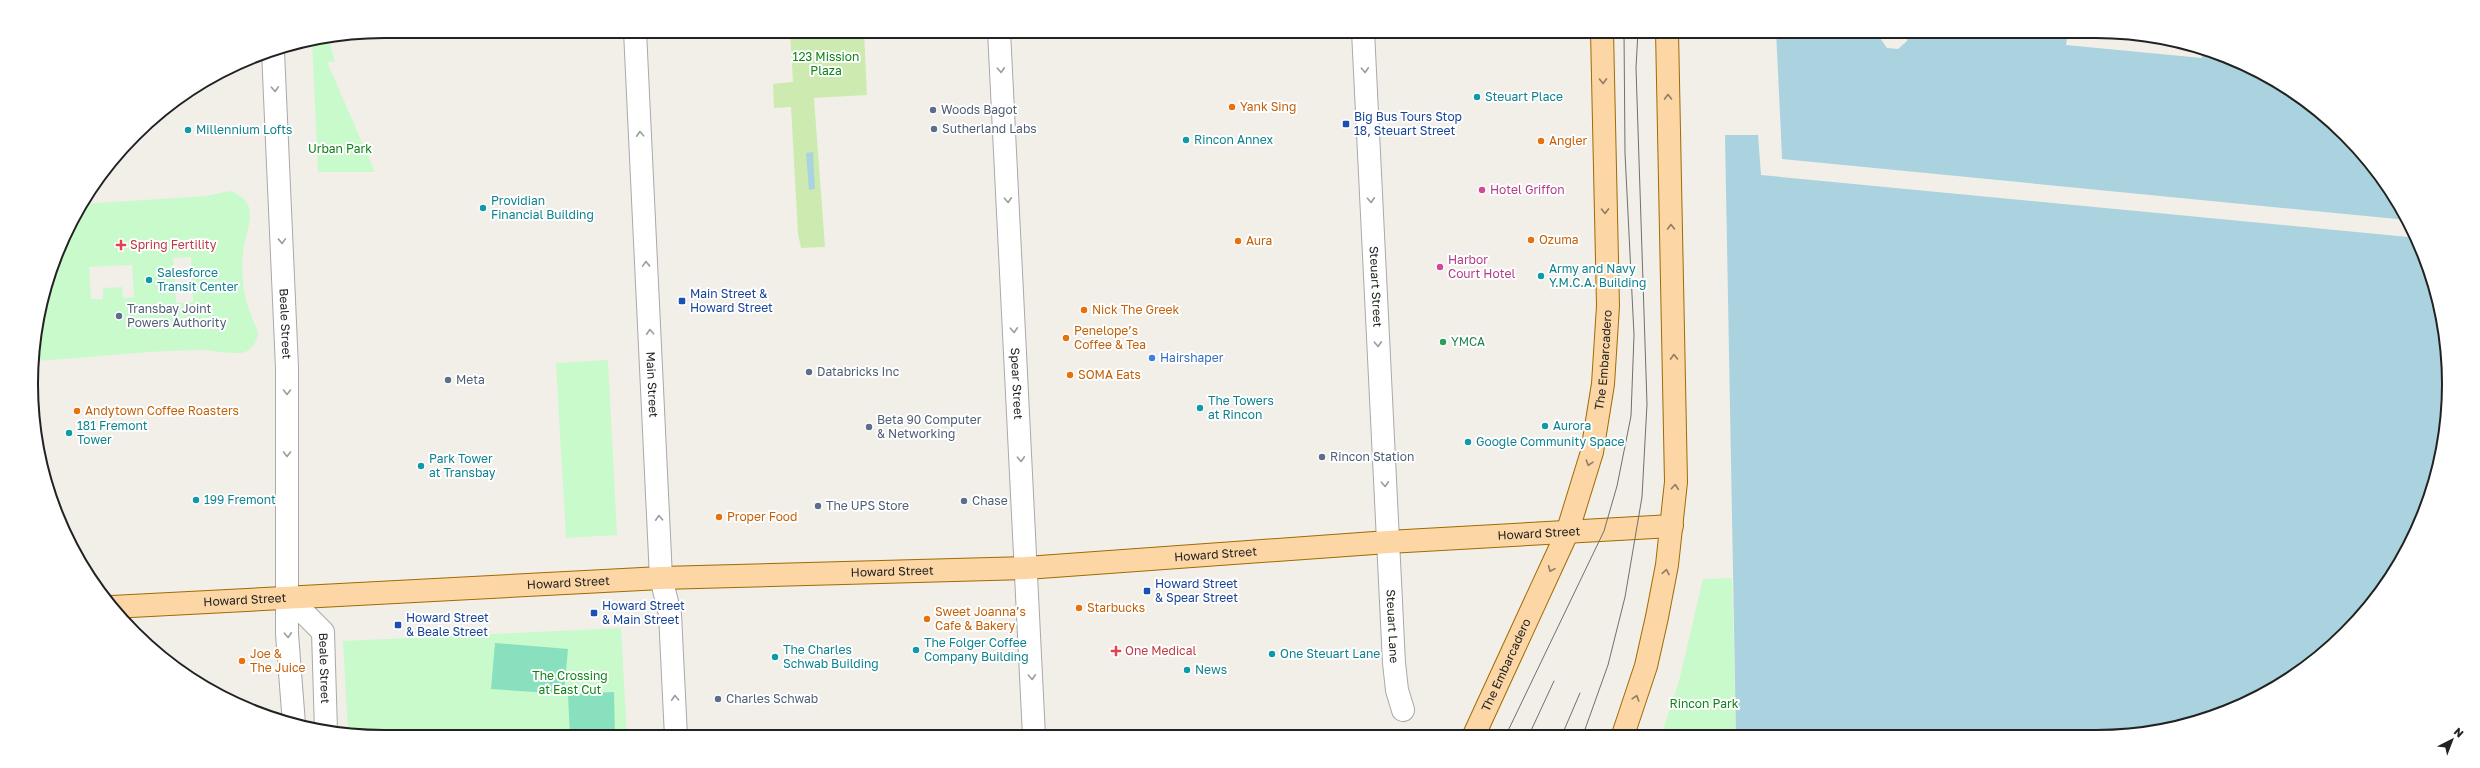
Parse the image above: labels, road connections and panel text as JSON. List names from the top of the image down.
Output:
{
  "streets": {
    "main road": ["The Embarcadero", "Howard Street"],
    "street": [
      "Steuart Street",
      "Beale Street",
      "Spear Street",
      "Main Street",
      "Steuart Lane"
    ]
  },
  "crossings": [
    ["Steuart Street", "Howard Street"],
    ["Steuart Street", "Steuart Lane"],
    ["Beale Street", "Howard Street"],
    ["The Embarcadero", "Howard Street"],
    ["Spear Street", "Howard Street"],
    ["Main Street", "Howard Street"],
    ["Howard Street", "Steuart Lane"]
  ],
  "one_way": [
    "Steuart Street",
    "Beale Street",
    "Spear Street",
    "Main Street"
  ],
  "parks": [
    "123 Mission Plaza",
    "Urban Park",
    "The Crossing at East Cut",
    "Rincon Park"
  ],
  "places": {
    "other": [
      "Steuart Place",
      "Yank Sing",
      "Woods Bagot",
      "Sutherland Labs",
      "Millennium Lofts",
      "Rincon Annex",
      "Angler",
      "Hotel Griffon",
      "Providian Financial Building",
      "Ozuma",
      "Aura",
      "Harbor Court Hotel",
      "Army and Navy Y.M.C.A. Building",
      "Salesforce Transit Center",
      "Nick The Greek",
      "Transbay Joint Powers Authority",
      "Penelope’s Coffee & Tea",
      "YMCA",
      "Hairshaper",
      "Databricks Inc",
      "SOMA Eats",
      "Meta",
      "The Towers at Rincon",
      "Andytown Coffee Roasters",
      "Aurora",
      "Beta 90 Computer & Networking",
      "181 Fremont Tower",
      "Google Community Space",
      "Rincon Station",
      "Park Tower at Transbay",
      "199 Fremont",
      "Chase",
      "The UPS Store",
      "Proper Food",
      "Starbucks",
      "Sweet Joanna’s Cafe & Bakery",
      "The Folger Coffee Company Building",
      "One Steuart Lane",
      "The Charles Schwab Building",
      "Joe & The Juice",
      "News",
      "Charles Schwab"
    ],
    "transit": [
      "Big Bus Tours Stop 18, Steuart Street",
      "Main Street & Howard Street",
      "Howard Street & Spear Street",
      "Howard Street & Main Street",
      "Howard Street & Beale Street"
    ],
    "health": ["Spring Fertility", "One Medical"]
  },
  "north": "top right"
}
